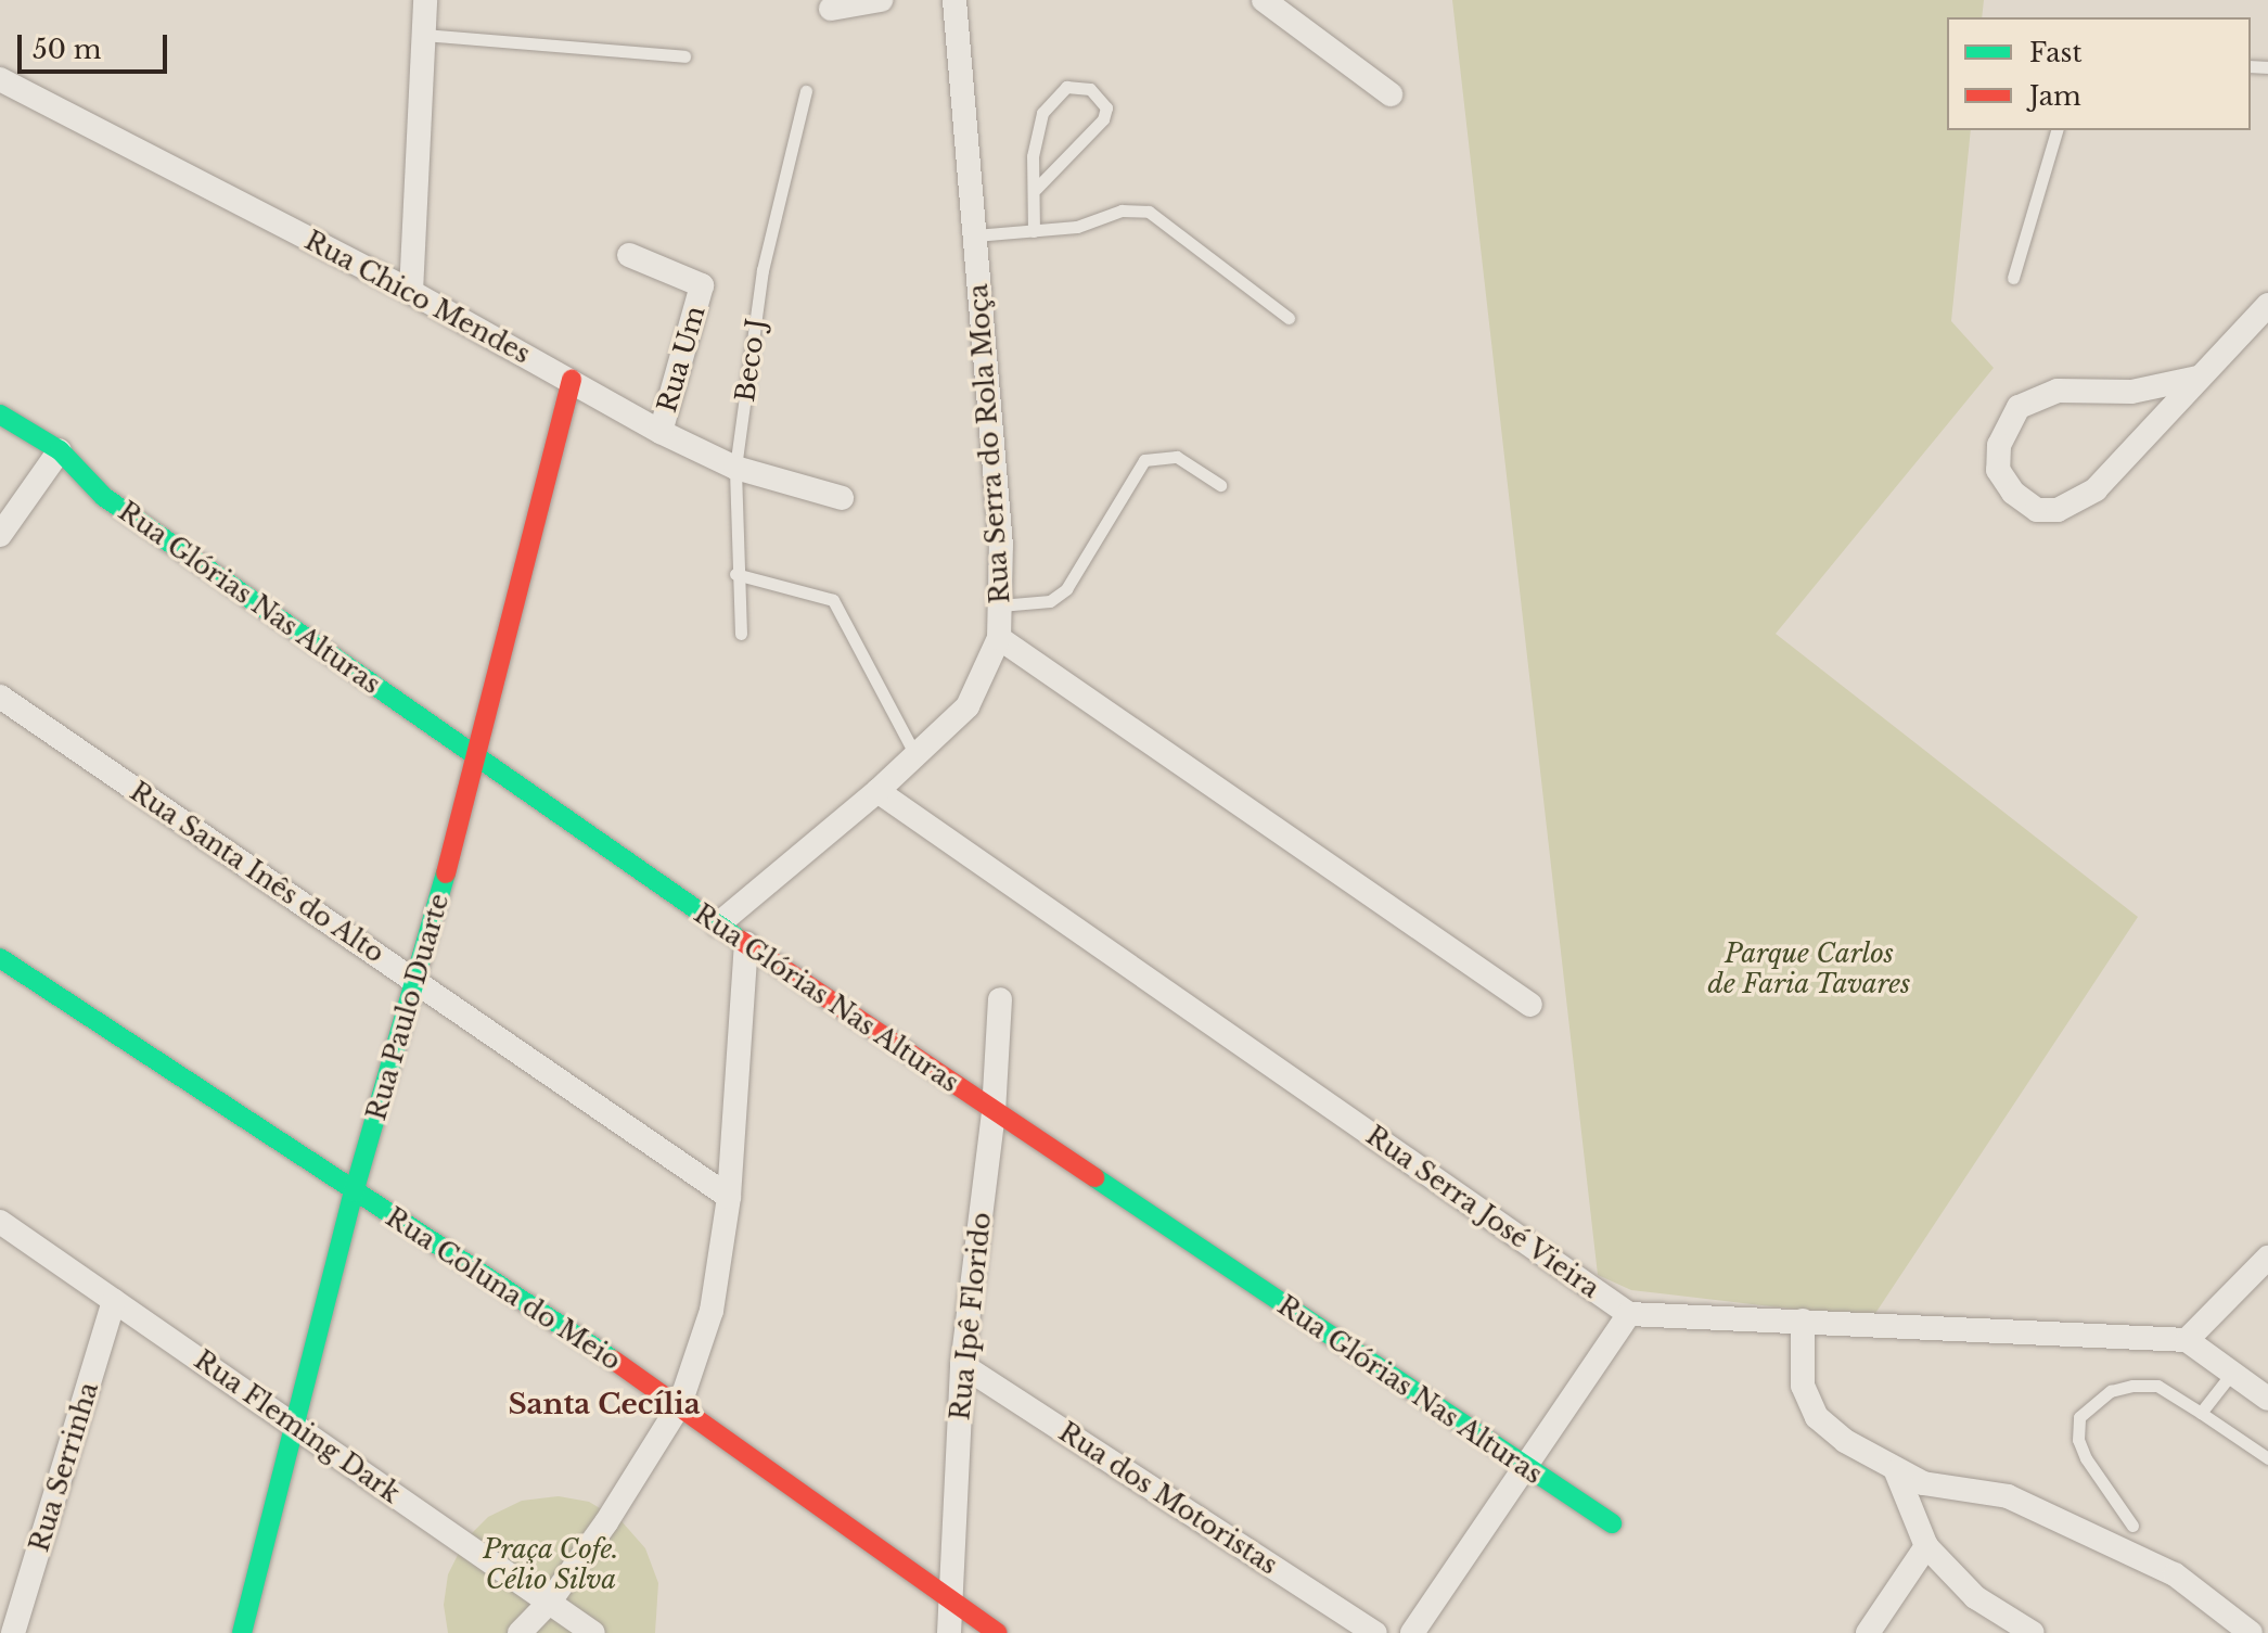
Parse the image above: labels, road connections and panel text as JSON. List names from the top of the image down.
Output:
{
  "streets": {
    "street": [
      "Rua Chico Mendes",
      "Rua Um",
      "Rua Serra do Rola Moça",
      "Rua Glórias Nas Alturas",
      "Rua Santa Inês do Alto",
      "Rua Paulo Duarte",
      "Rua Serra José Vieira",
      "Rua Coluna do Meio",
      "Rua Ipê Florido",
      "Rua Fleming Dark",
      "Rua Serrinha",
      "Rua dos Motoristas"
    ],
    "lane": ["Beco J"]
  },
  "crossings": [
    ["Rua Chico Mendes", "Rua Um"],
    ["Rua Chico Mendes", "Beco J"],
    ["Rua Chico Mendes", "Rua Paulo Duarte"],
    ["Rua Serra do Rola Moça", "Rua Glórias Nas Alturas"],
    ["Rua Serra do Rola Moça", "Rua Serra José Vieira"],
    ["Rua Glórias Nas Alturas", "Rua Paulo Duarte"],
    ["Rua Glórias Nas Alturas", "Rua Ipê Florido"],
    ["Rua Santa Inês do Alto", "Rua Paulo Duarte"],
    ["Rua Paulo Duarte", "Rua Coluna do Meio"],
    ["Rua Paulo Duarte", "Rua Fleming Dark"],
    ["Rua Coluna do Meio", "Rua Ipê Florido"],
    ["Rua Ipê Florido", "Rua dos Motoristas"],
    ["Rua Fleming Dark", "Rua Serrinha"]
  ],
  "districts": ["Santa Cecília"],
  "parks": ["Parque Carlos de Faria Tavares", "Praça Cofe. Célio Silva"],
  "legend": ["Fast", "Jam"],
  "scale_bar": "50 m"
}
